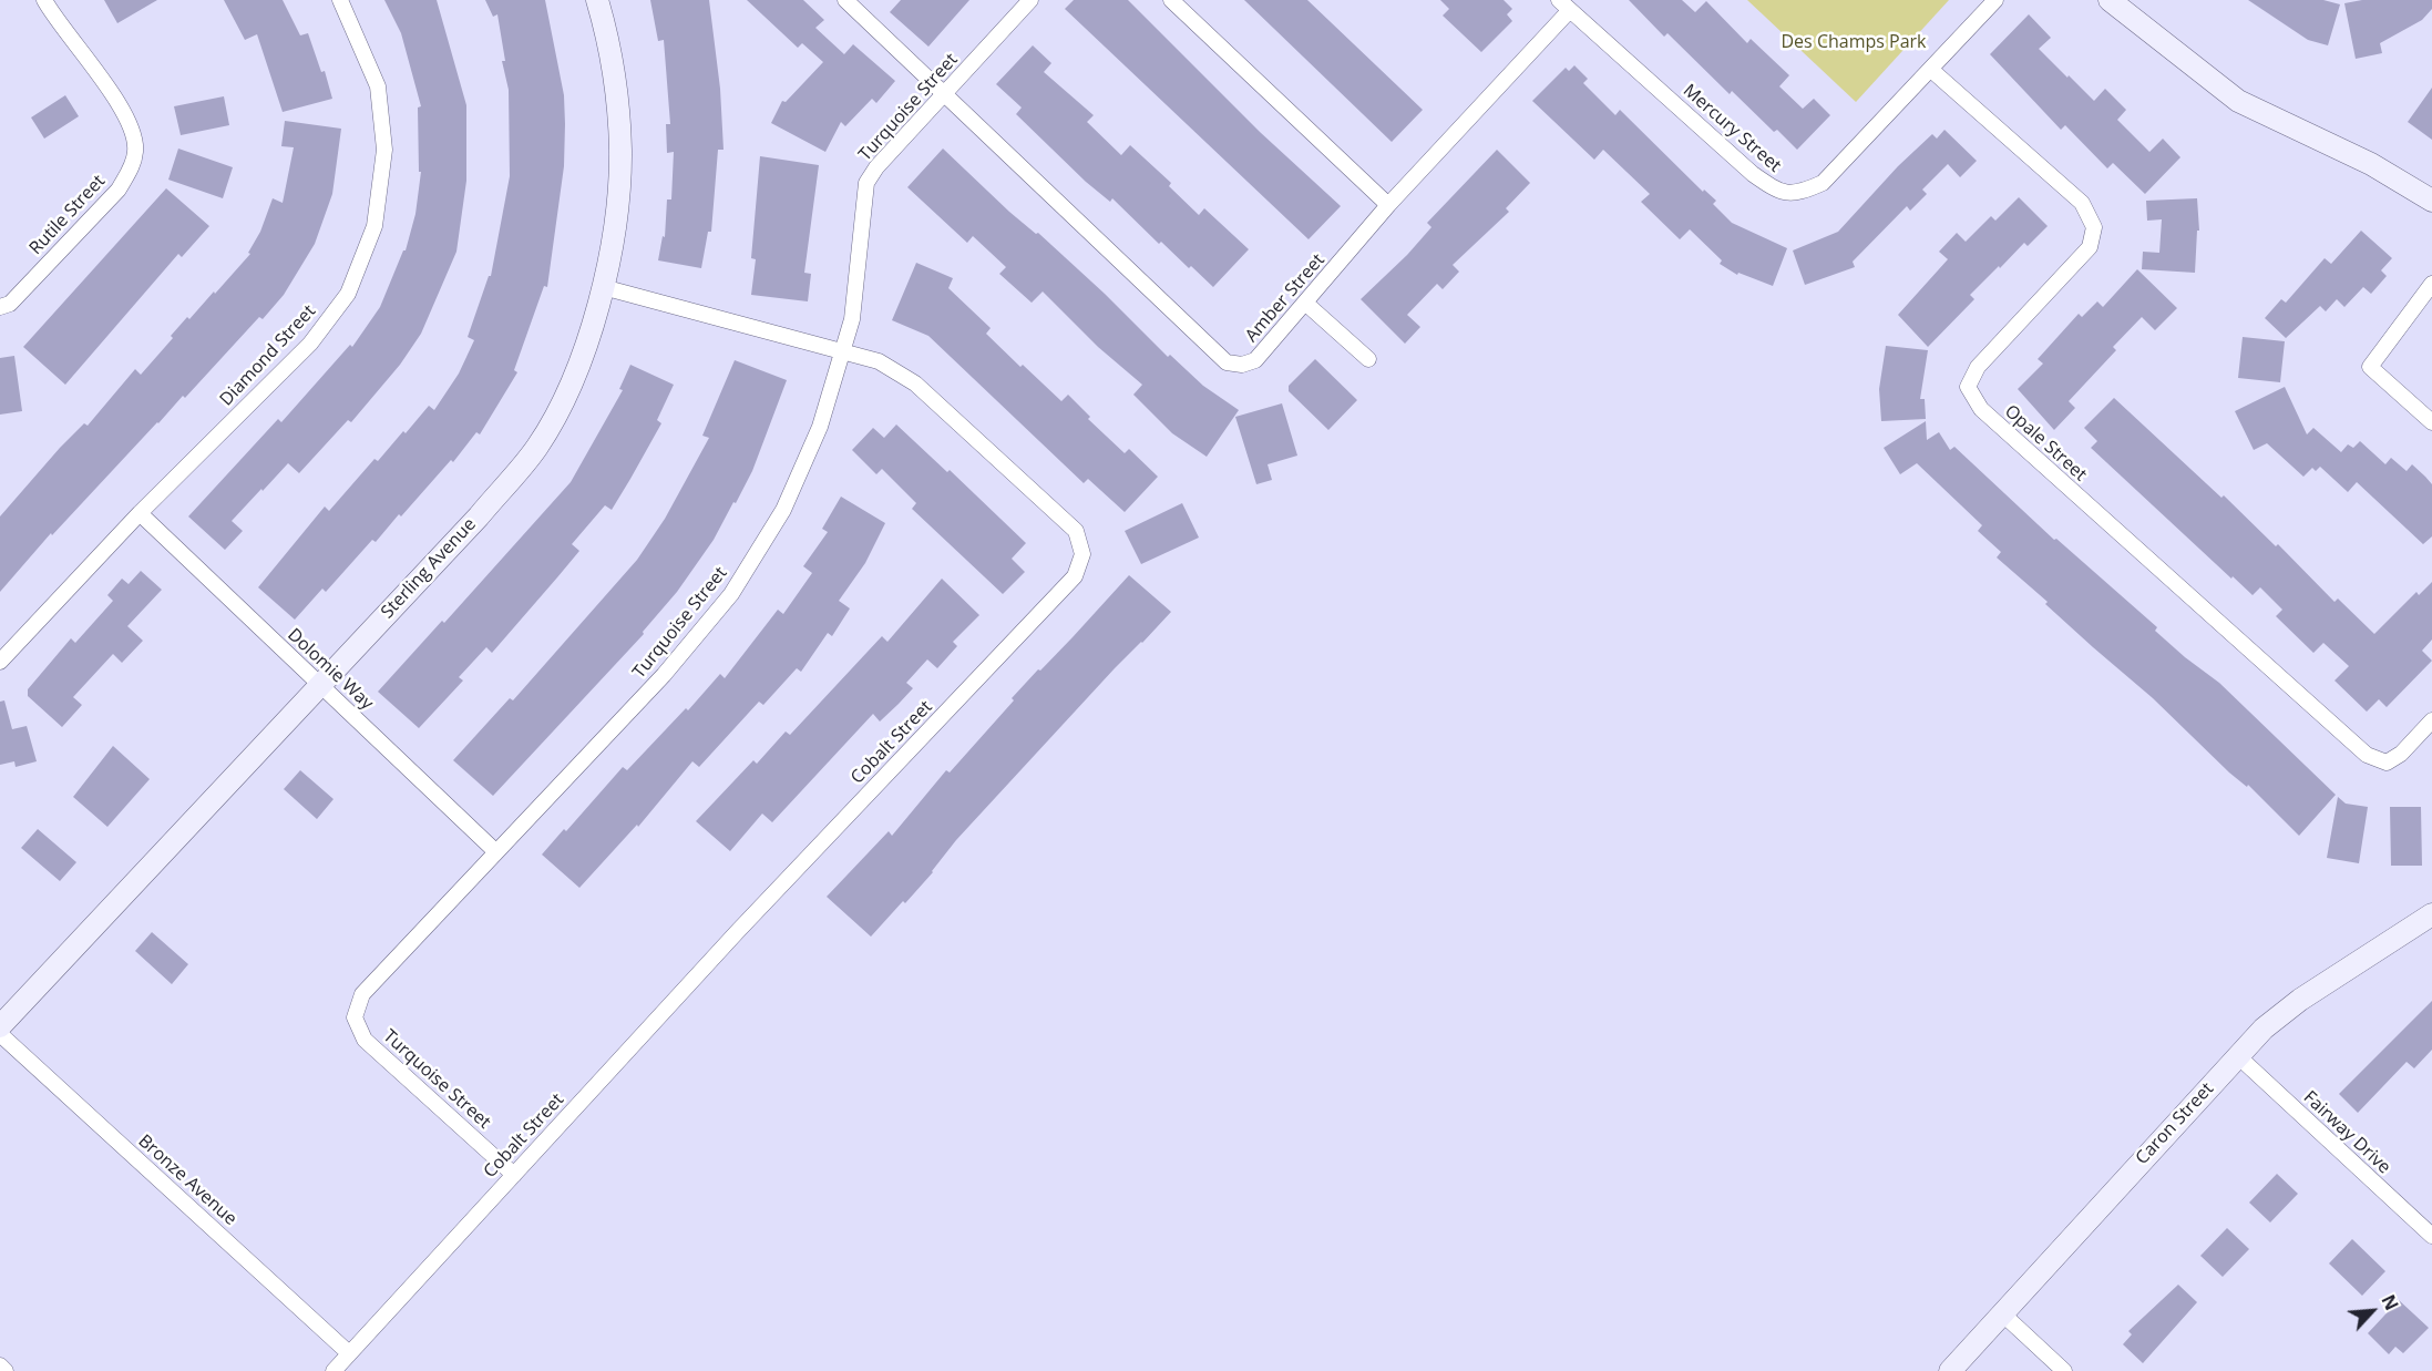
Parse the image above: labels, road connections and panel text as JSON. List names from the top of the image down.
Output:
{
  "streets": {
    "street": [
      "Turquoise Street",
      "Mercury Street",
      "Rutile Street",
      "Amber Street",
      "Diamond Street",
      "Opale Street",
      "Sterling Avenue",
      "Dolomie Way",
      "Cobalt Street",
      "Caron Street",
      "Fairway Drive",
      "Bronze Avenue"
    ]
  },
  "crossings": [
    ["Turquoise Street", "Amber Street"],
    ["Turquoise Street", "Dolomie Way"],
    ["Turquoise Street", "Cobalt Street"],
    ["Mercury Street", "Amber Street"],
    ["Mercury Street", "Opale Street"],
    ["Diamond Street", "Dolomie Way"],
    ["Sterling Avenue", "Dolomie Way"],
    ["Sterling Avenue", "Cobalt Street"],
    ["Cobalt Street", "Bronze Avenue"],
    ["Caron Street", "Fairway Drive"]
  ],
  "parks": ["Des Champs Park"],
  "north": "top right"
}
